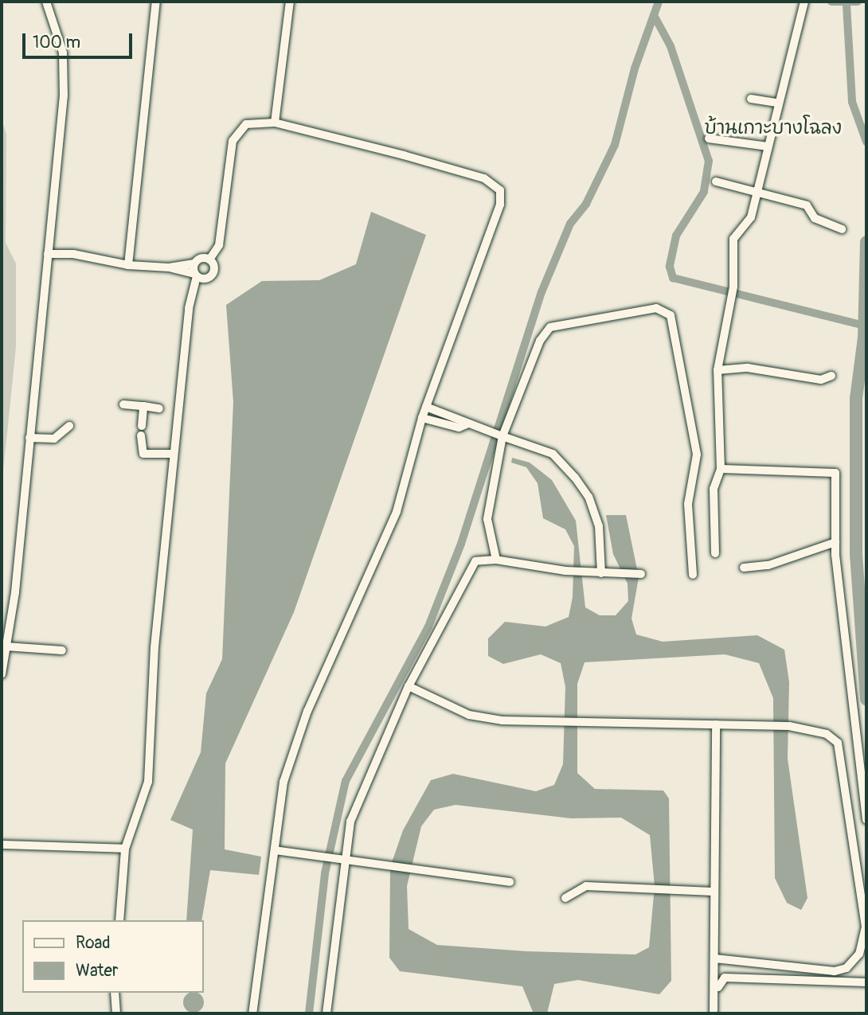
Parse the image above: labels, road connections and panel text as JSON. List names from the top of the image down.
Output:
{
  "districts": ["บ้านเกาะบางโฉลง"],
  "legend": ["Road", "Water"],
  "scale_bar": "100 m"
}
